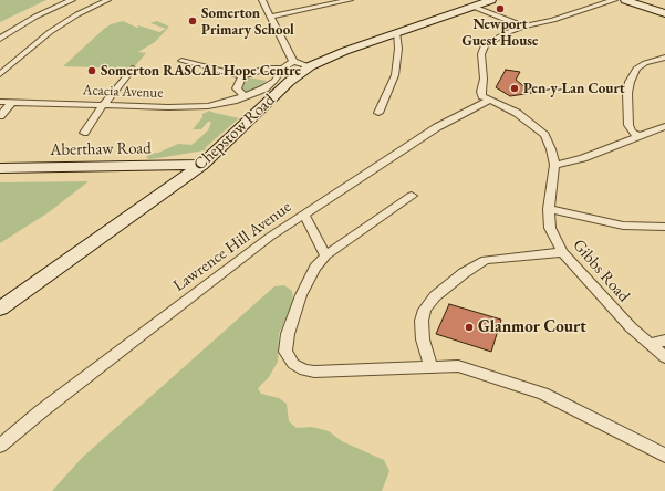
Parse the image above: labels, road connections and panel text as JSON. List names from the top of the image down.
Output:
{
  "streets": {
    "main road": ["Chepstow Road", "Aberthaw Road"],
    "street": ["Acacia Avenue", "Lawrence Hill Avenue", "Gibbs Road"]
  },
  "crossings": [
    ["Chepstow Road", "Aberthaw Road"],
    ["Lawrence Hill Avenue", "Gibbs Road"]
  ],
  "places": [
    "Newport Guest House",
    "Somerton Primary School",
    "Somerton RASCAL Hope Centre",
    "Pen-y-Lan Court",
    "Glanmor Court"
  ]
}
